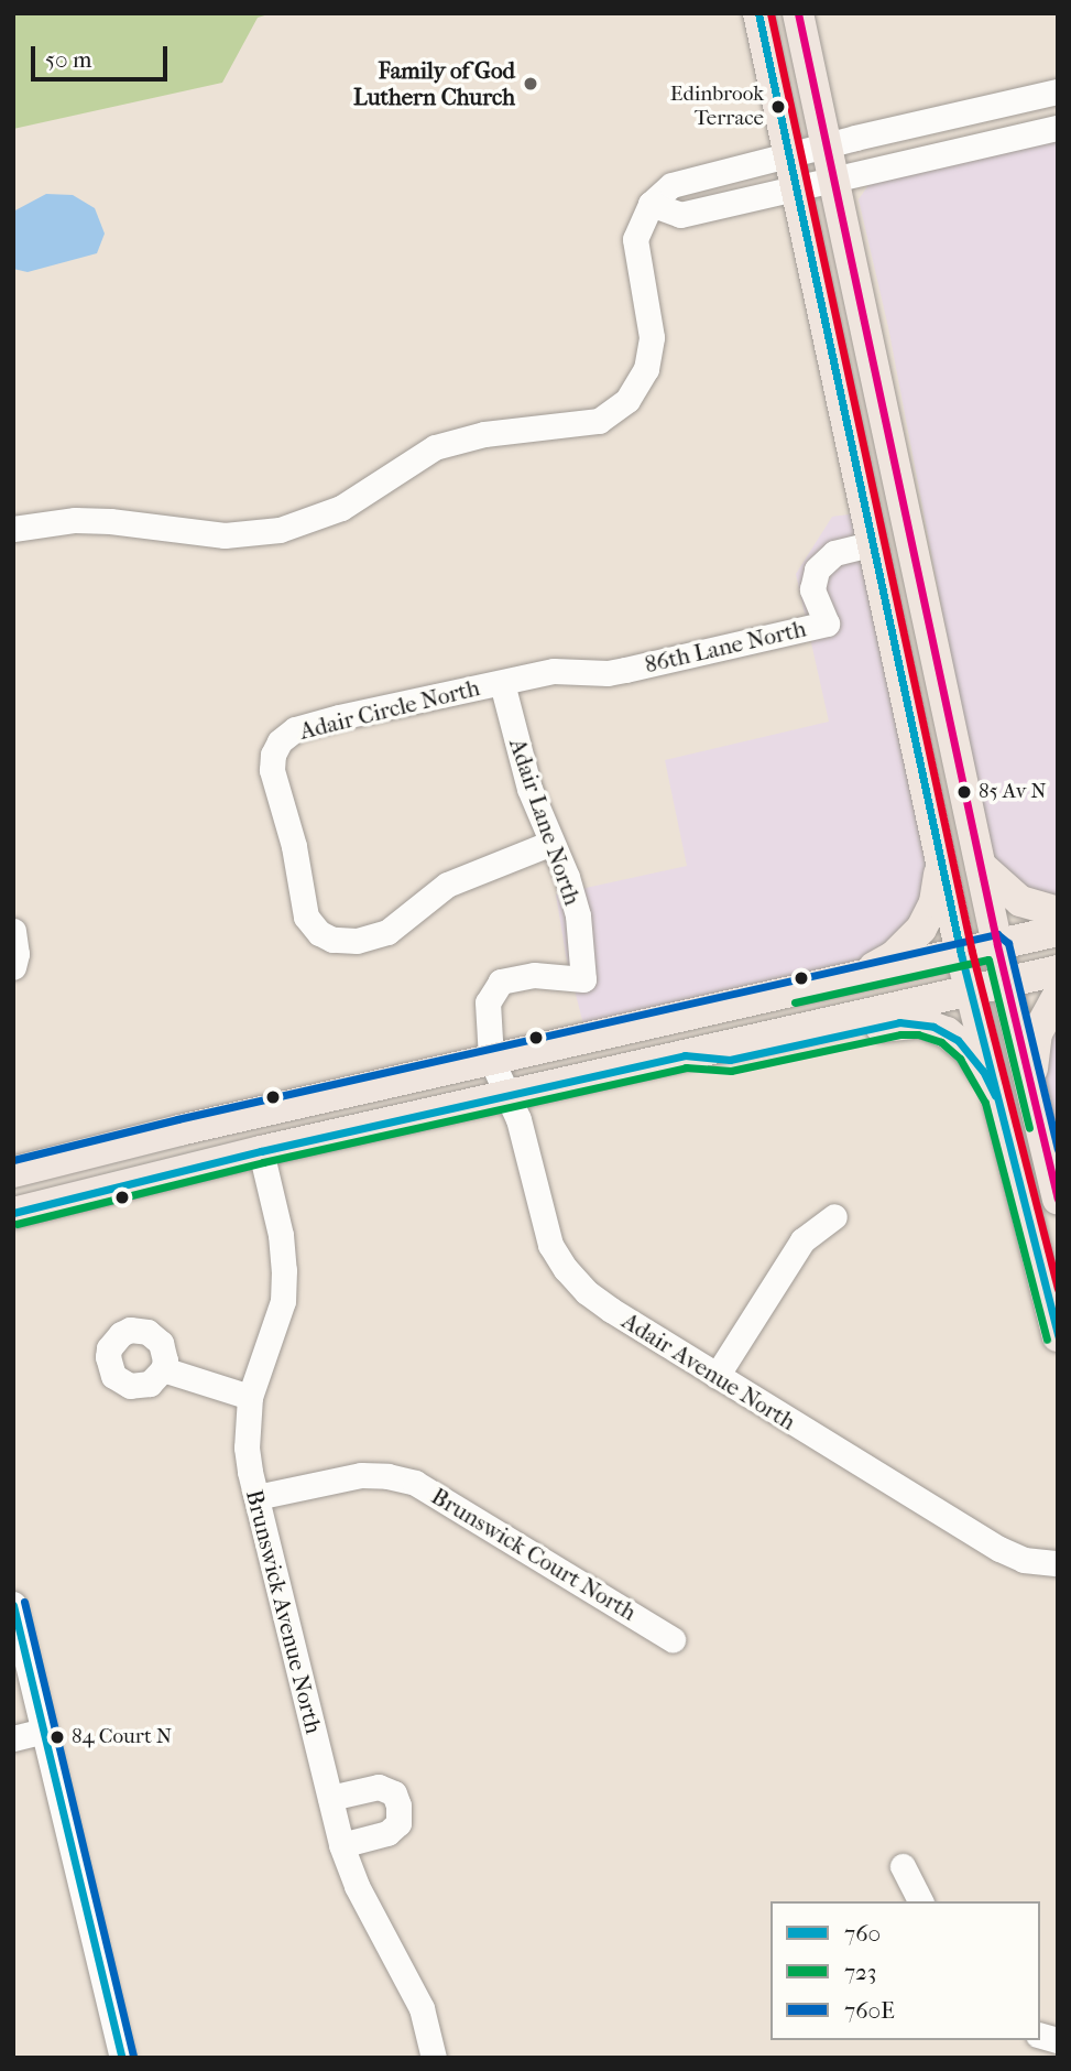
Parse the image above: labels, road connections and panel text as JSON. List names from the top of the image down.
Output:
{
  "streets": {
    "street": [
      "86th Lane North",
      "Adair Circle North",
      "Adair Lane North",
      "Adair Avenue North",
      "Brunswick Court North",
      "Brunswick Avenue North"
    ]
  },
  "crossings": [
    ["86th Lane North", "Adair Circle North"],
    ["86th Lane North", "Adair Lane North"],
    ["Adair Circle North", "Adair Lane North"],
    ["Adair Lane North", "Adair Avenue North"],
    ["Brunswick Court North", "Brunswick Avenue North"]
  ],
  "places": [
    "Family of God Luthern Church",
    "Edinbrook Terrace",
    "85 Av N",
    "84 Court N"
  ],
  "lines": ["transit line 760", "transit line 760E", "transit line 723"],
  "legend": ["760", "723", "760E"],
  "scale_bar": "50 m"
}
